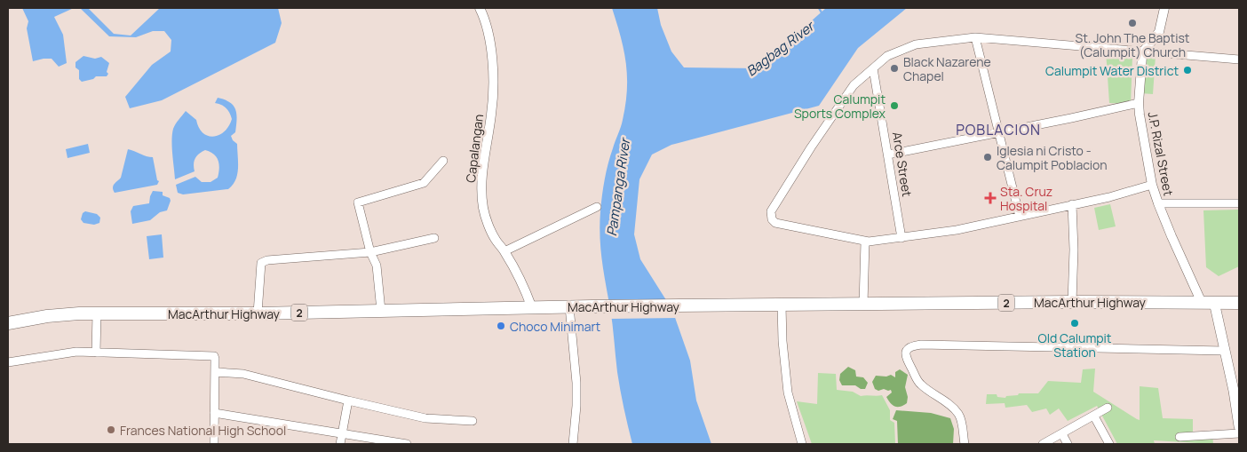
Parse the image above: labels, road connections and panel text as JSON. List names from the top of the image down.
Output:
{
  "streets": {
    "highway": ["MacArthur Highway", "2"],
    "street": ["Capalangan", "J.P. Rizal Street", "Arce Street"]
  },
  "crossings": [
    ["Capalangan", "MacArthur Highway"],
    ["J.P. Rizal Street", "MacArthur Highway"]
  ],
  "districts": ["POBLACION"],
  "water": ["Bagbag River", "Pampanga River"],
  "places": {
    "other": [
      "St. John The Baptist (Calumpit) Church",
      "Black Nazarene Chapel",
      "Calumpit Water District",
      "Calumpit Sports Complex",
      "Iglesia ni Cristo - Calumpit Poblacion",
      "Old Calumpit Station",
      "Choco Minimart",
      "Frances National High School"
    ],
    "health": ["Sta. Cruz Hospital"]
  }
}
